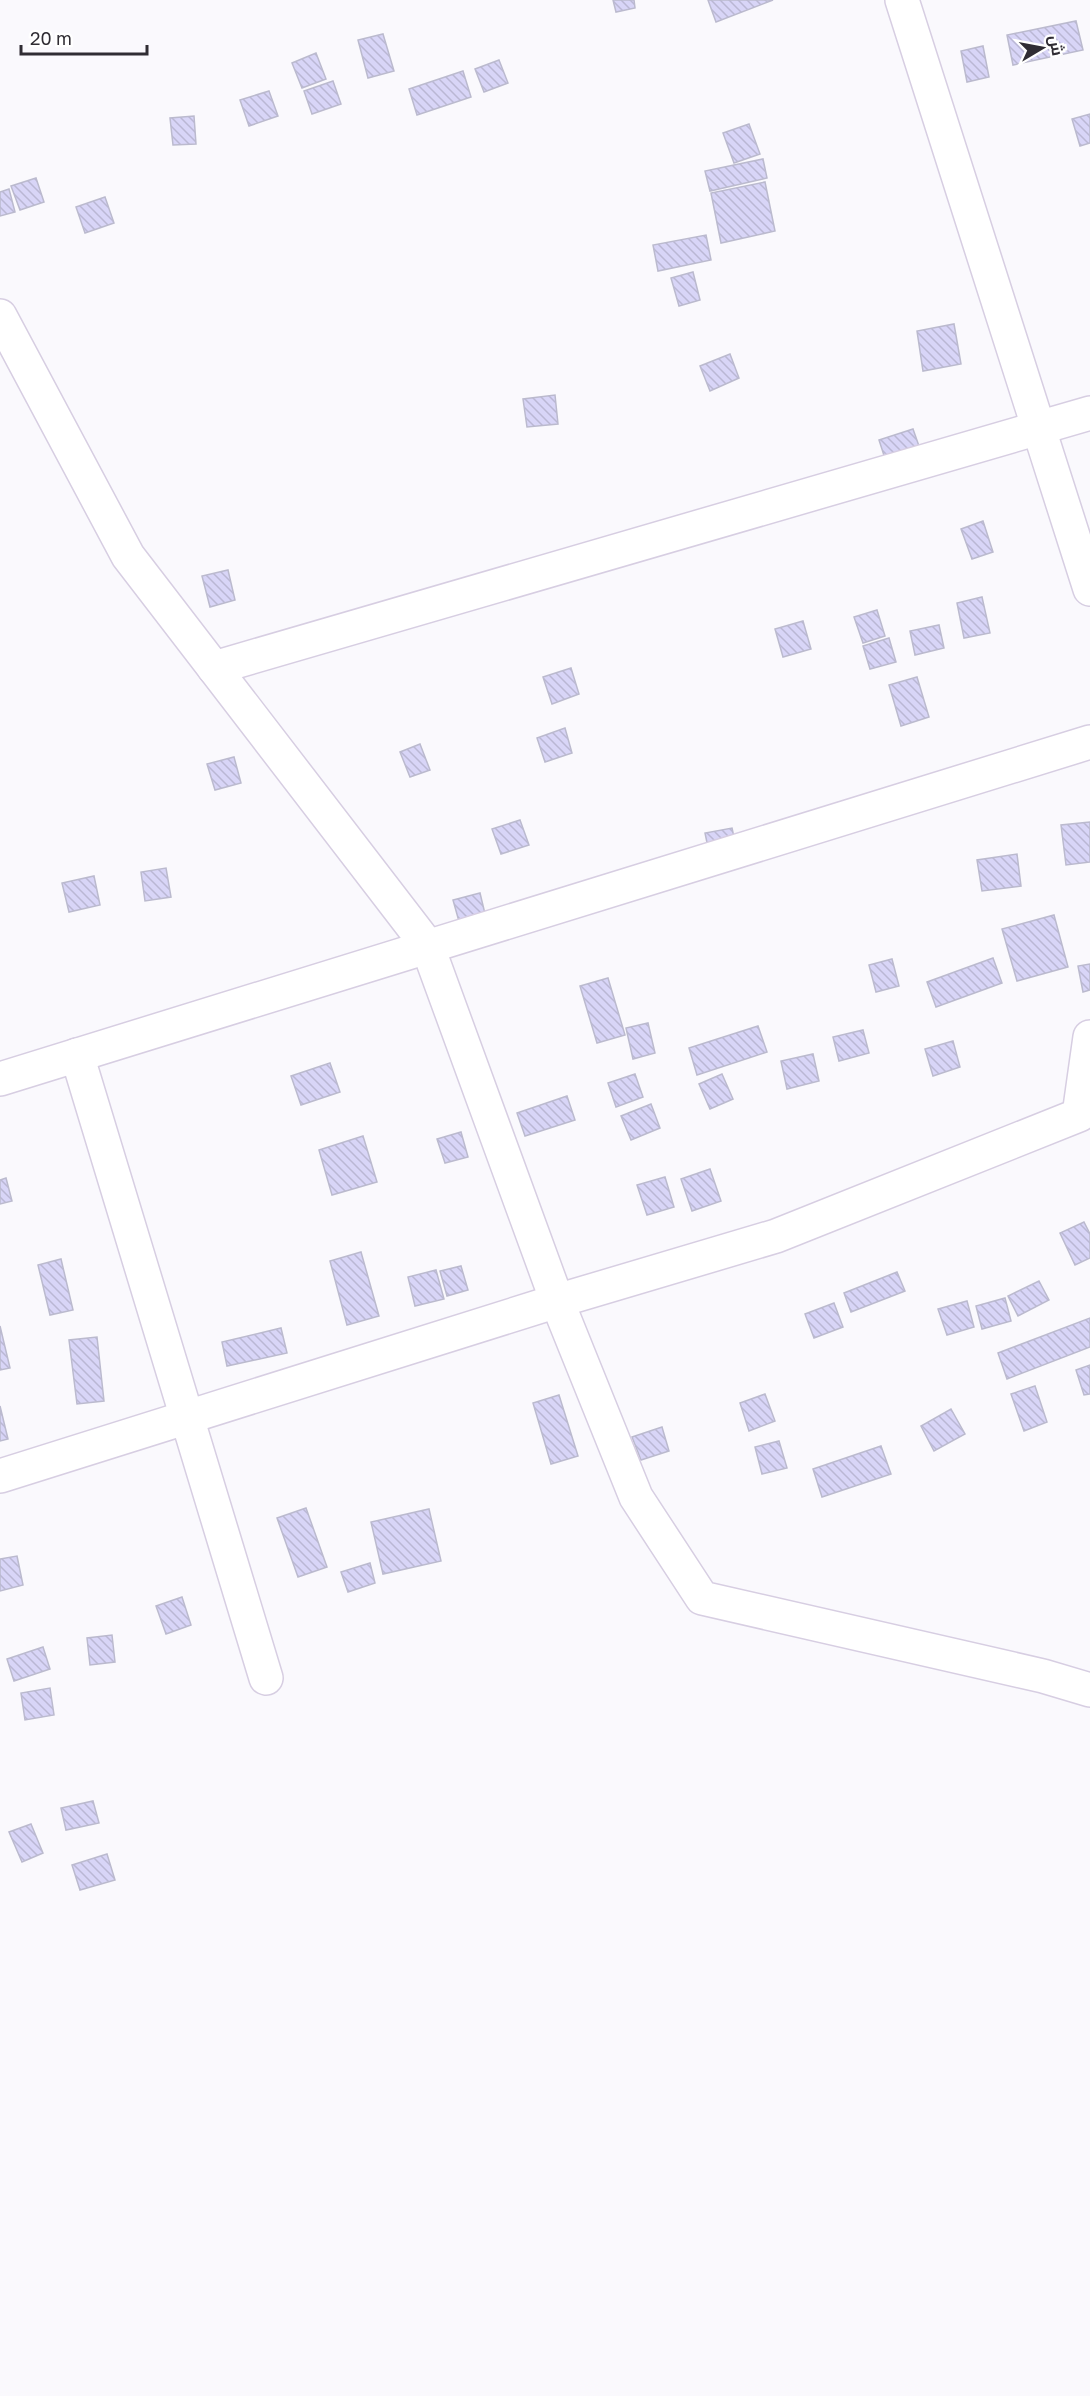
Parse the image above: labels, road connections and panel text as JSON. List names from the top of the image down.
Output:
{
  "scale_bar": "20 m",
  "north": "right"
}
